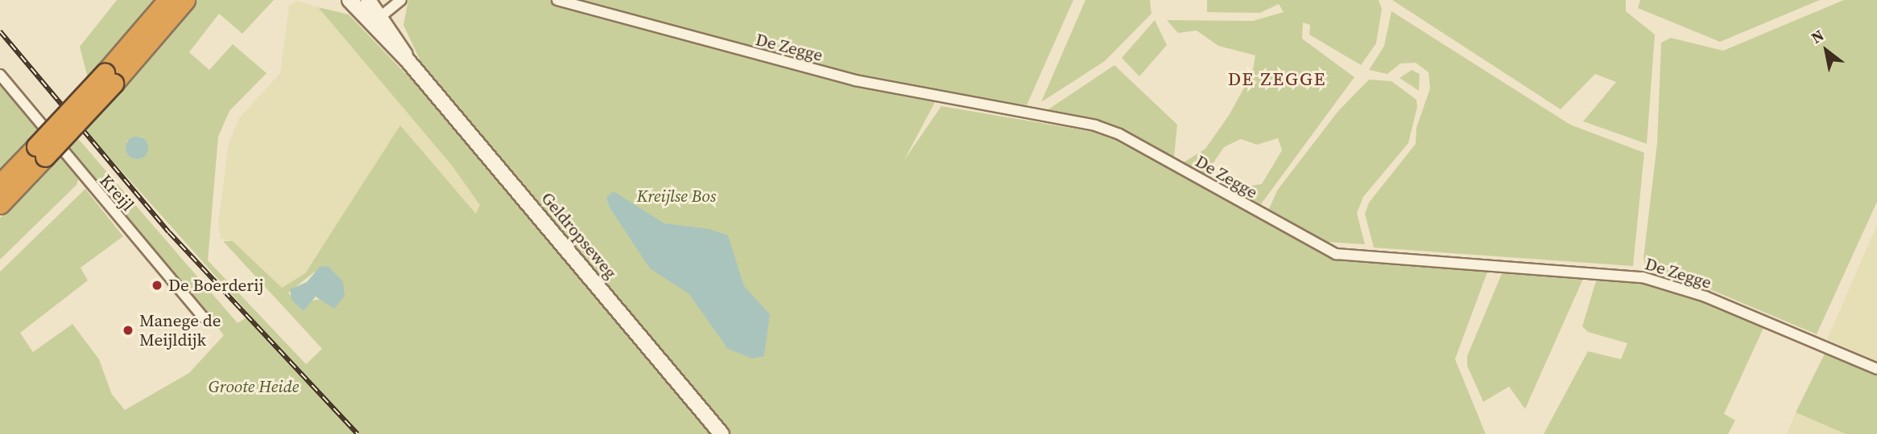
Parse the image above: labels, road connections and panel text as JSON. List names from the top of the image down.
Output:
{
  "streets": {
    "main road": ["Geldropseweg"],
    "street": ["De Zegge", "Kreijl"]
  },
  "districts": ["DE ZEGGE"],
  "parks": ["Kreijlse Bos", "Groote Heide"],
  "places": ["De Boerderij", "Manege de Meijldijk"],
  "north": "top left"
}
